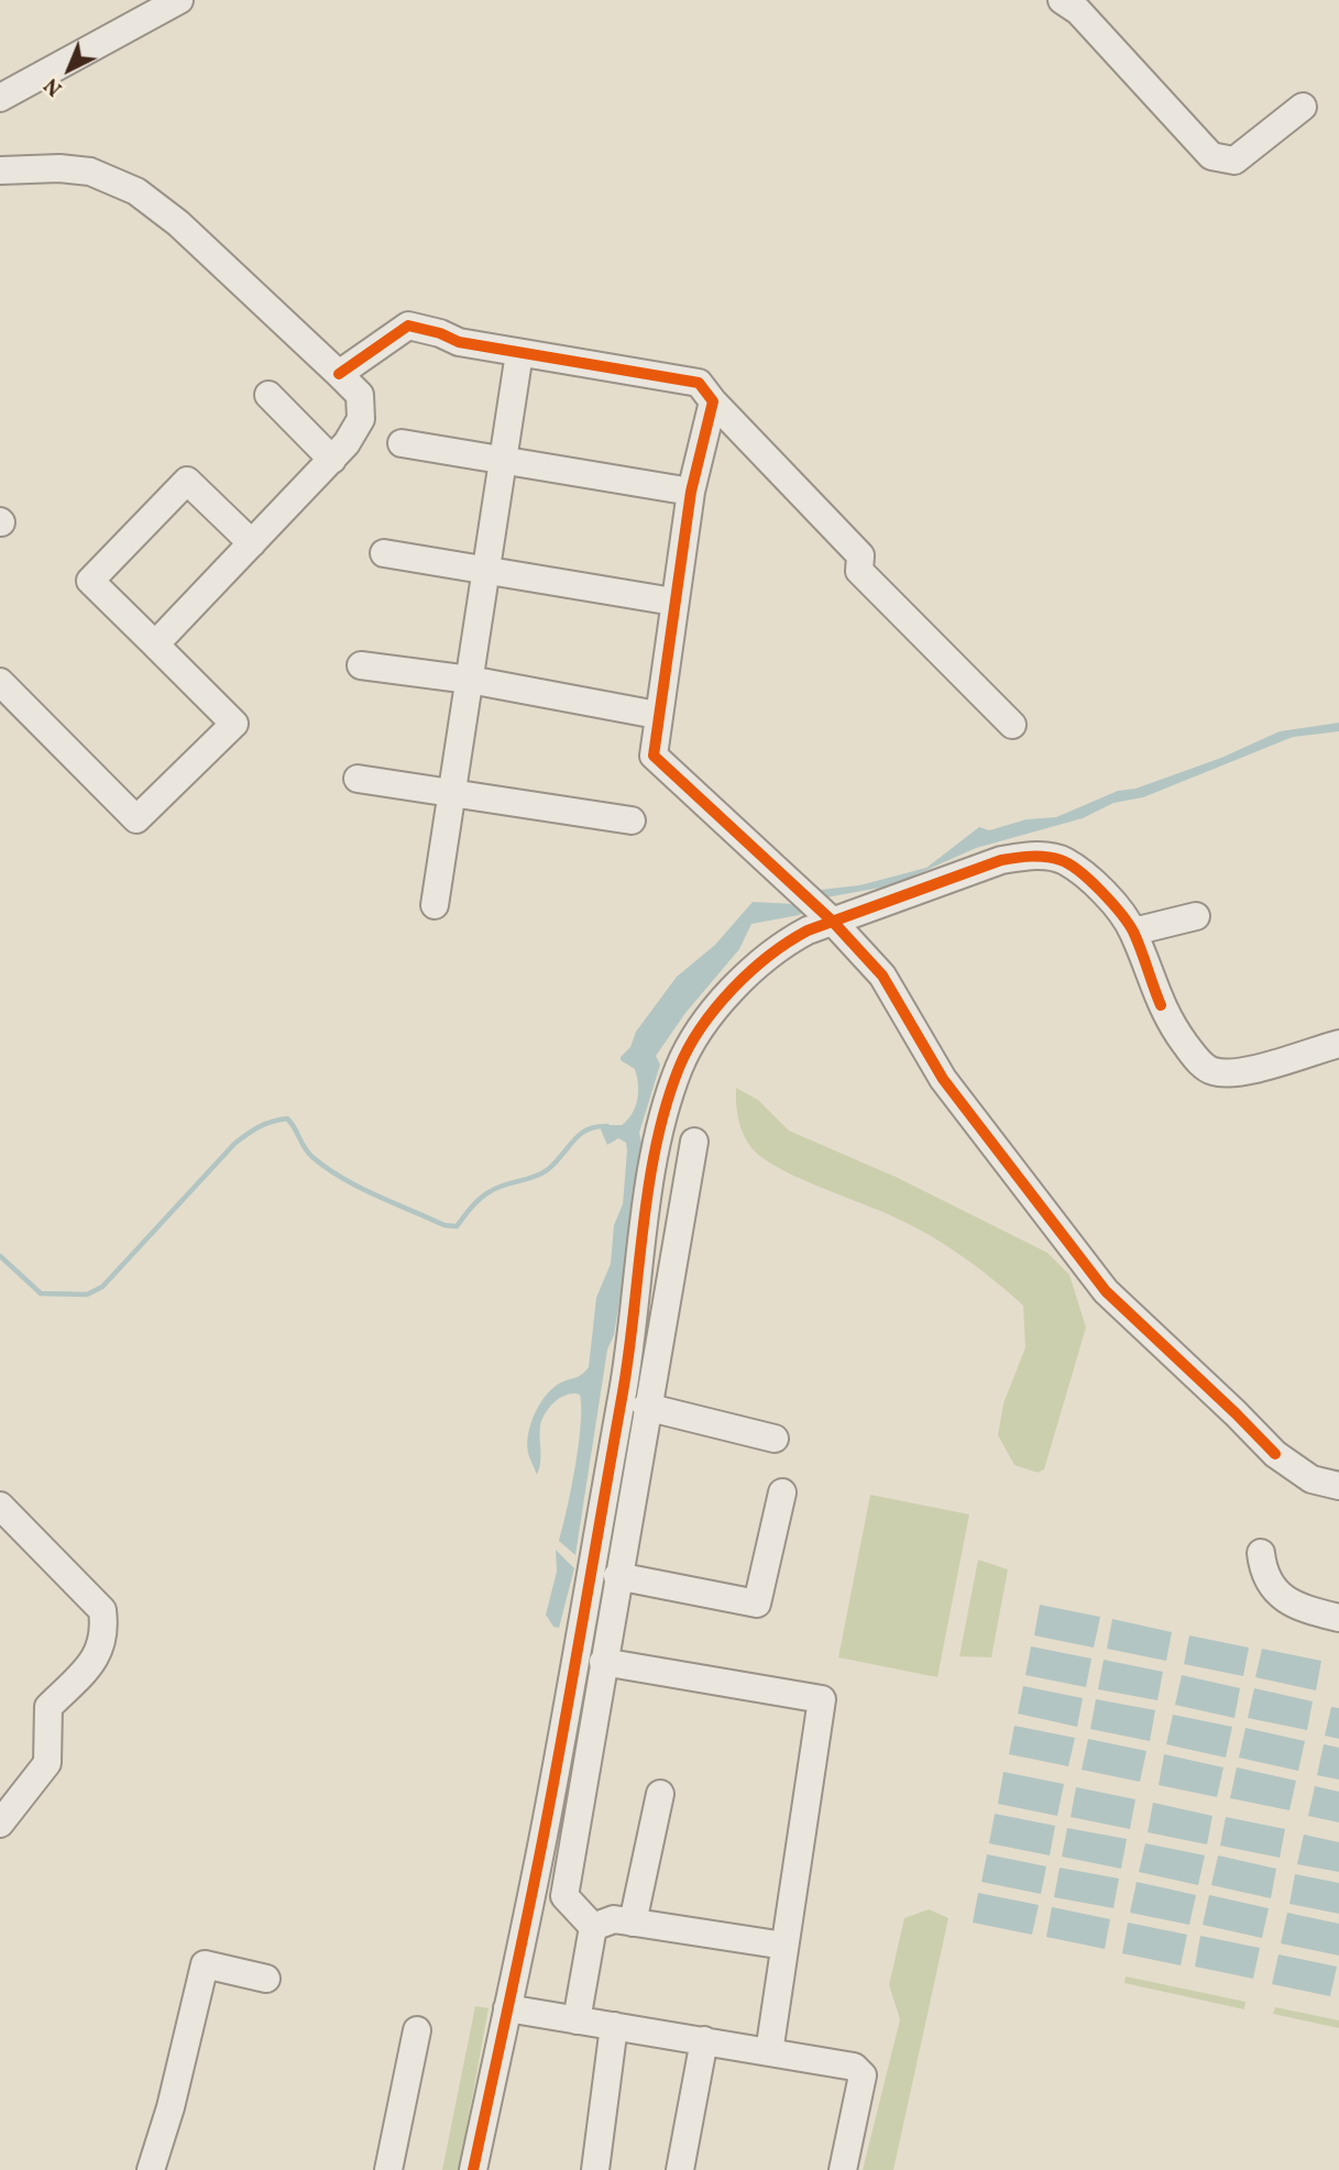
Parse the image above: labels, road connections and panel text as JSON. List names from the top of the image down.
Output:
{
  "north": "bottom left"
}
